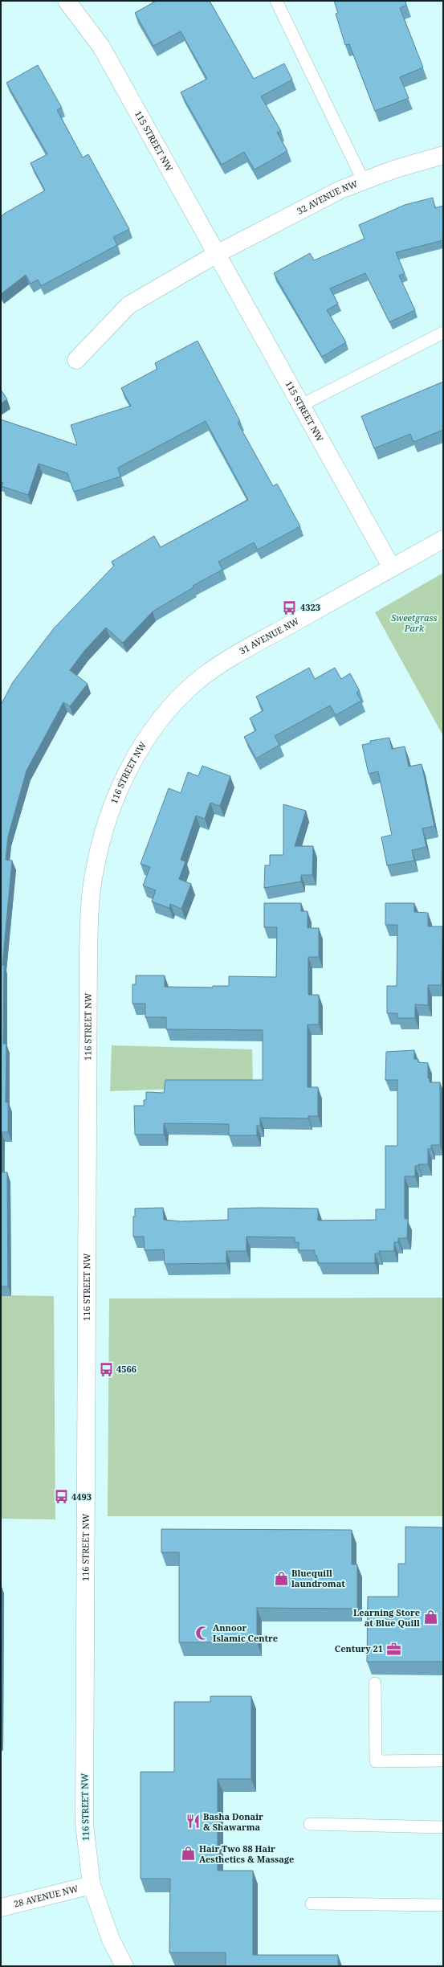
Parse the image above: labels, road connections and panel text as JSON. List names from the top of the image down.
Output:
{
  "streets": {
    "street": [
      "115 STREET NW",
      "32 AVENUE NW",
      "31 AVENUE NW",
      "116 STREET NW",
      "28 AVENUE NW"
    ]
  },
  "crossings": [
    ["115 STREET NW", "32 AVENUE NW"],
    ["115 STREET NW", "31 AVENUE NW"],
    ["31 AVENUE NW", "116 STREET NW"],
    ["116 STREET NW", "28 AVENUE NW"]
  ],
  "parks": ["Sweetgrass Park"],
  "places": {
    "bus stop": ["4323", "4566", "4493"],
    "shop": ["Bluequill laundromat", "Learning Store at Blue Quill", "Hair Two 88 Hair Aesthetics & Massage"],
    "mosque": ["Annoor Islamic Centre"],
    "office": ["Century 21"],
    "restaurant": ["Basha Donair & Shawarma"]
  }
}
